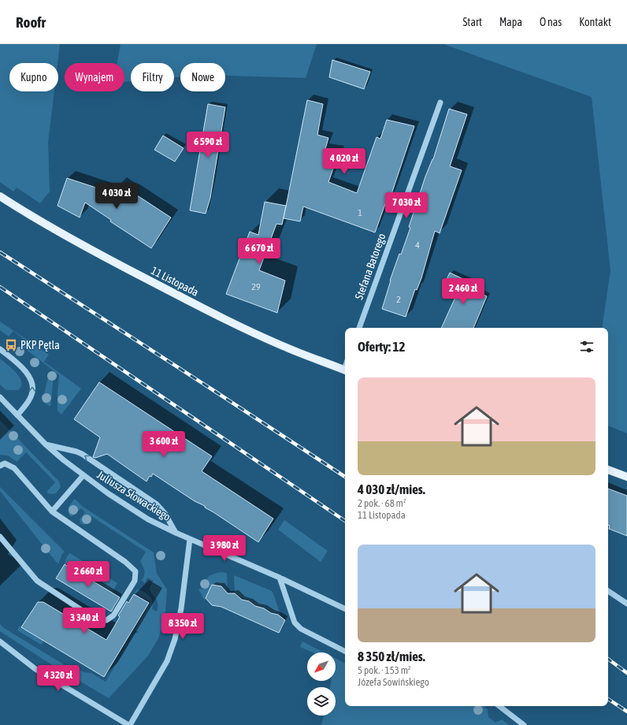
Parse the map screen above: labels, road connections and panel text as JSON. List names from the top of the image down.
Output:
{
  "streets": {
    "main road": ["11 Listopada"],
    "street": ["Stefana Batorego", "Juliusza Słowackiego"]
  },
  "places": {
    "bus stop": ["PKP Pętla"]
  },
  "house_numbers": [
    "1",
    "4",
    "29",
    "2"
  ],
  "north": "bottom left",
  "page": {
    "header": "Roofr",
    "nav": [
      "Start",
      "Mapa",
      "O nas",
      "Kontakt"
    ],
    "chip": [
      "Kupno",
      "Wynajem",
      "Filtry",
      "Nowe"
    ],
    "price": [
      "6 590 zł",
      "4 020 zł",
      "4 030 zł",
      "7 030 zł",
      "6 670 zł",
      "2 460 zł",
      "3 600 zł",
      "3 980 zł",
      "2 660 zł",
      "3 340 zł",
      "8 350 zł",
      "4 320 zł"
    ],
    "heading": "Oferty: 12",
    "list": [
      {
        "name": "4 030 zł/mies.",
        "note": "2 pok. · 68 m² · 11 Listopada"
      },
      {
        "name": "8 350 zł/mies.",
        "note": "5 pok. · 153 m² · Józefa Sowińskiego"
      }
    ]
  }
}
